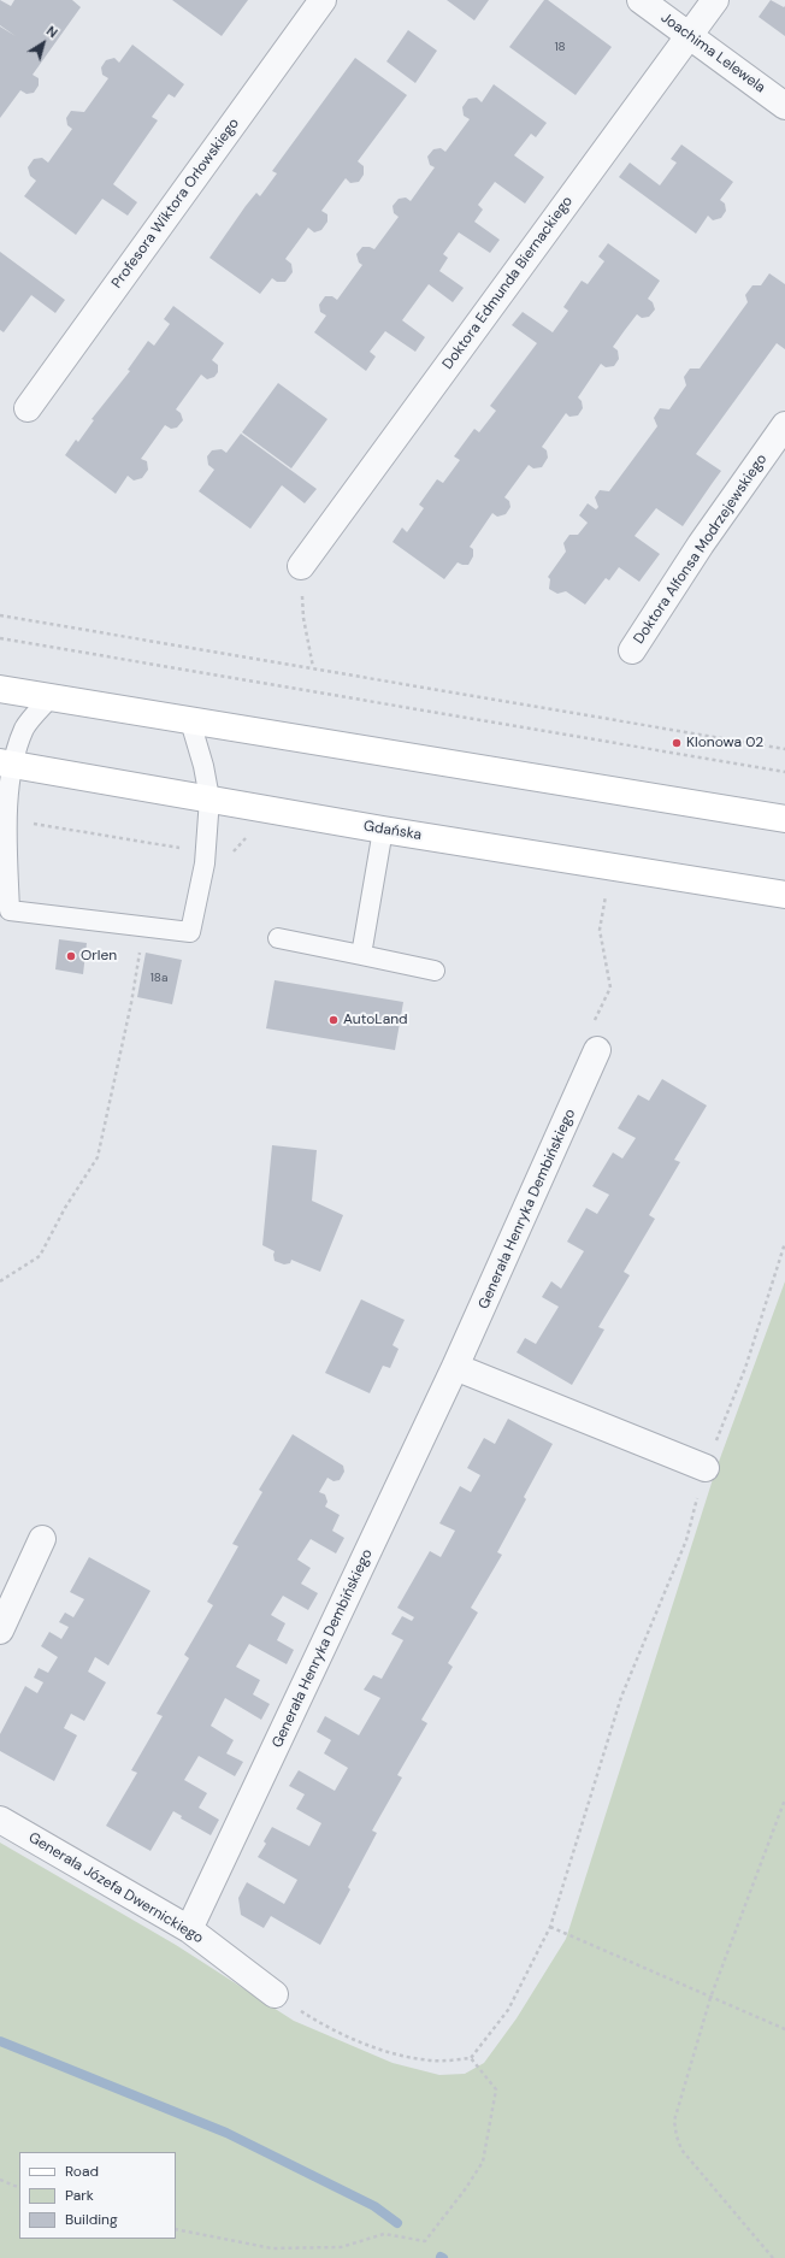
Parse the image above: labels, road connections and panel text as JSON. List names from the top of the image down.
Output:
{
  "streets": {
    "main road": ["Gdańska"],
    "street": [
      "Joachima Lelewela",
      "Profesora Wiktora Orłowskiego",
      "Doktora Edmunda Biernackiego",
      "Doktora Alfonsa Modrzejewskiego",
      "Generała Henryka Dembińskiego",
      "Generała Józefa Dwernickiego"
    ]
  },
  "crossings": [
    ["Joachima Lelewela", "Doktora Edmunda Biernackiego"],
    ["Generała Henryka Dembińskiego", "Generała Józefa Dwernickiego"]
  ],
  "places": ["Klonowa 02", "Orlen", "AutoLand"],
  "house_numbers": ["18", "18a"],
  "legend": ["Road", "Park", "Building"],
  "north": "top right"
}
